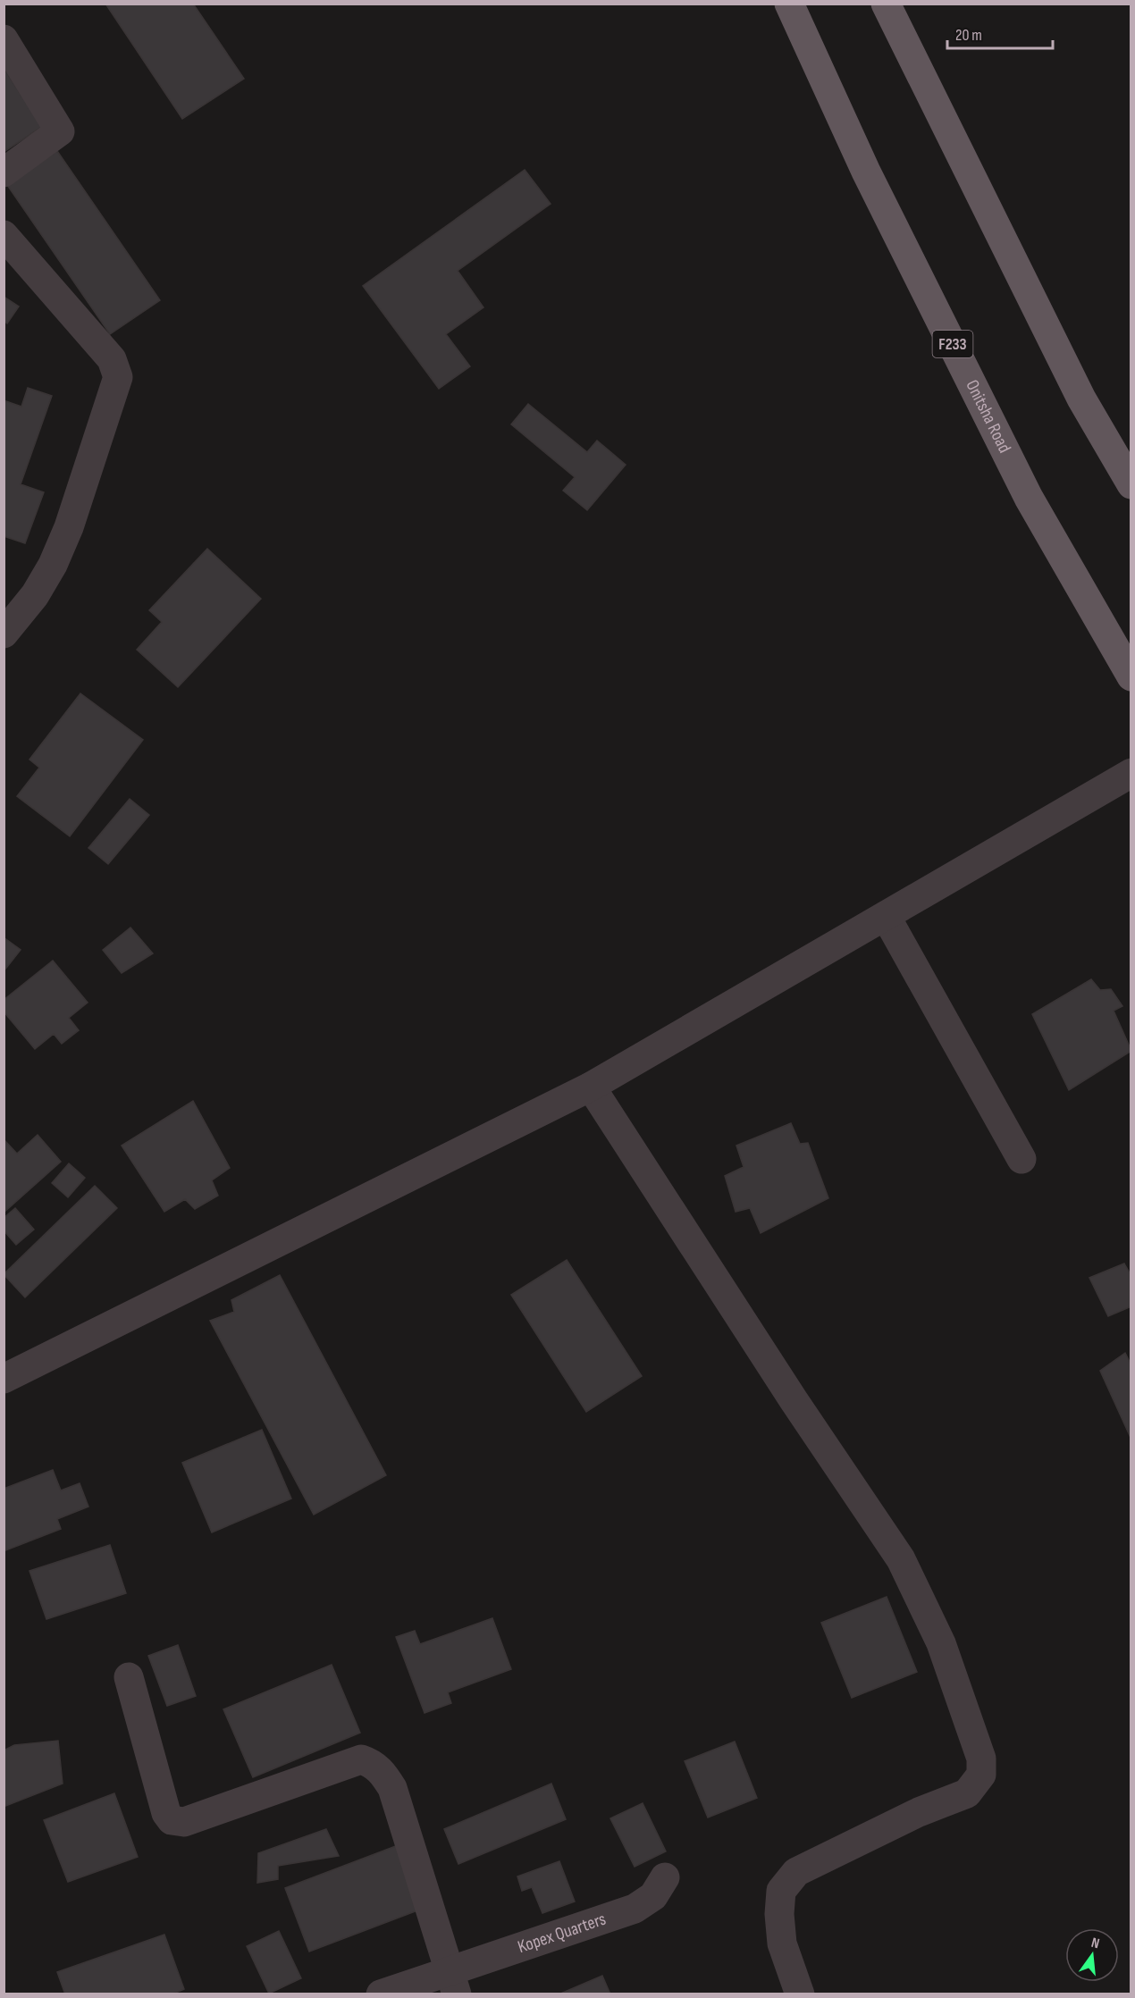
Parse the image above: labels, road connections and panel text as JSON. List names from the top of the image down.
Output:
{
  "streets": {
    "main road": ["F233", "Onitsha Road"],
    "street": ["Kopex Quarters"]
  },
  "scale_bar": "20 m",
  "north": "top"
}
